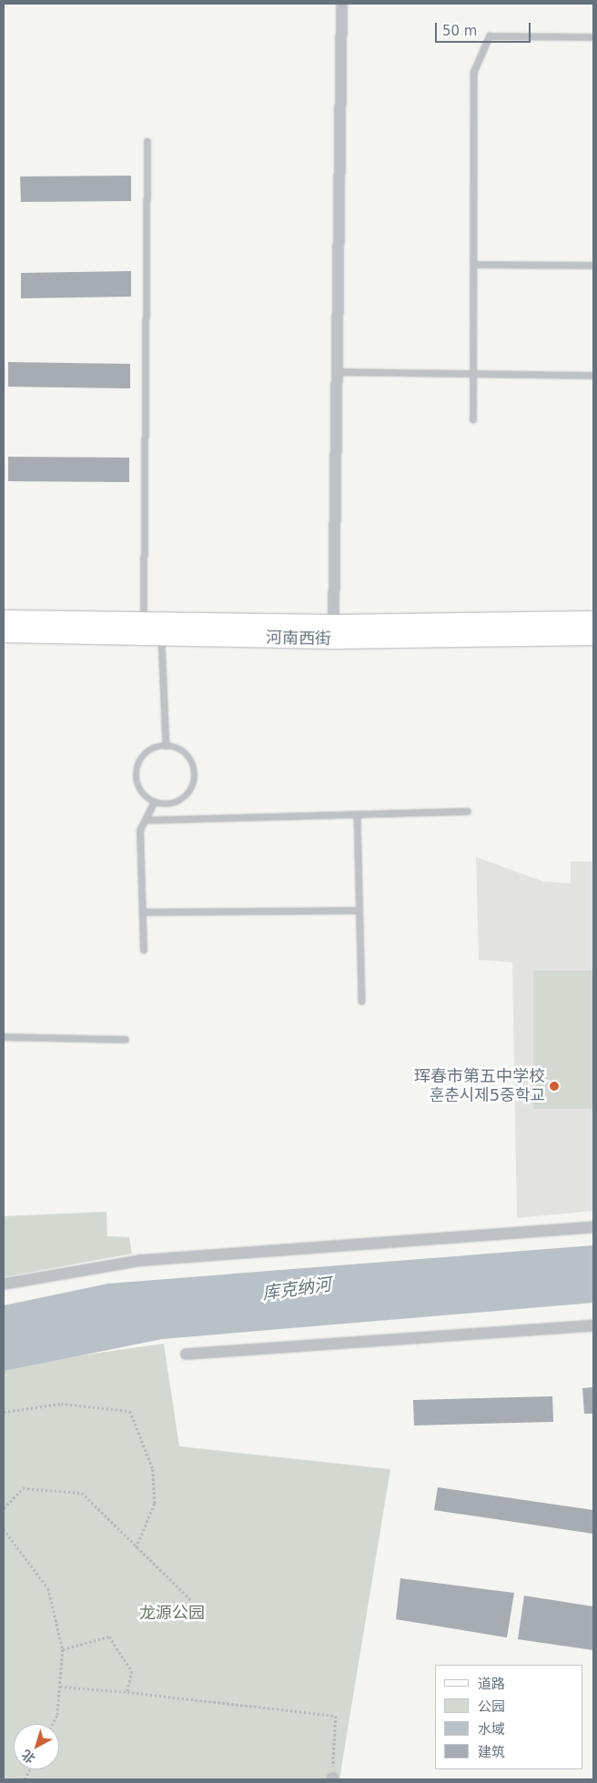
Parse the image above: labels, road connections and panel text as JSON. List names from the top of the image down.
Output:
{
  "streets": {
    "main road": ["河南西街"]
  },
  "water": ["库克纳河"],
  "parks": ["龙源公园"],
  "places": ["珲春市第五中学校 훈춘시제5중학교"],
  "legend": [
    "道路",
    "公园",
    "水域",
    "建筑"
  ],
  "scale_bar": "50 m",
  "north": "bottom left"
}
